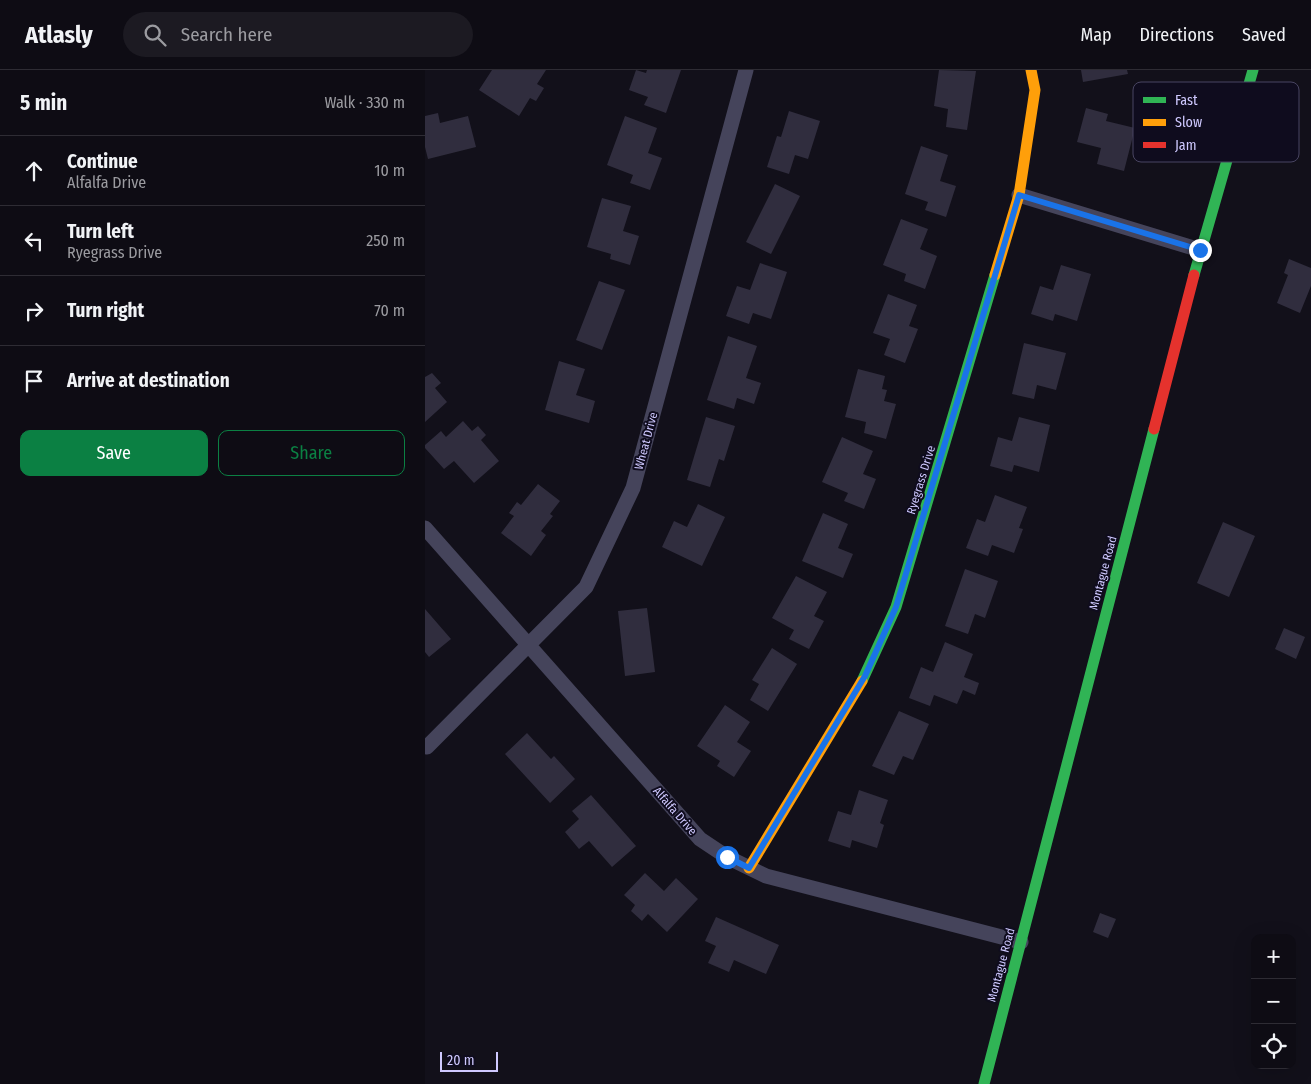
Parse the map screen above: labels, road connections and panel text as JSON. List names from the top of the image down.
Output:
{
  "streets": {
    "main road": ["Ryegrass Drive", "Montague Road"],
    "street": ["Wheat Drive", "Alfalfa Drive"]
  },
  "crossings": [
    ["Wheat Drive", "Alfalfa Drive"],
    ["Ryegrass Drive", "Alfalfa Drive"],
    ["Montague Road", "Alfalfa Drive"]
  ],
  "legend": ["Fast", "Slow", "Jam"],
  "scale_bar": "20 m",
  "page": {
    "header": "Atlasly",
    "search": "Search here",
    "nav": ["Map", "Directions", "Saved"],
    "heading": ["5 min", "Walk · 330 m"],
    "list": [
      ["Continue", "Alfalfa Drive", "10 m"],
      ["Turn left", "Ryegrass Drive", "250 m"],
      ["Turn right", "70 m"],
      "Arrive at destination"
    ],
    "buttons": ["Save", "Share"],
    "map_buttons": ["+", "−"],
    "scale": "20 m"
  }
}
